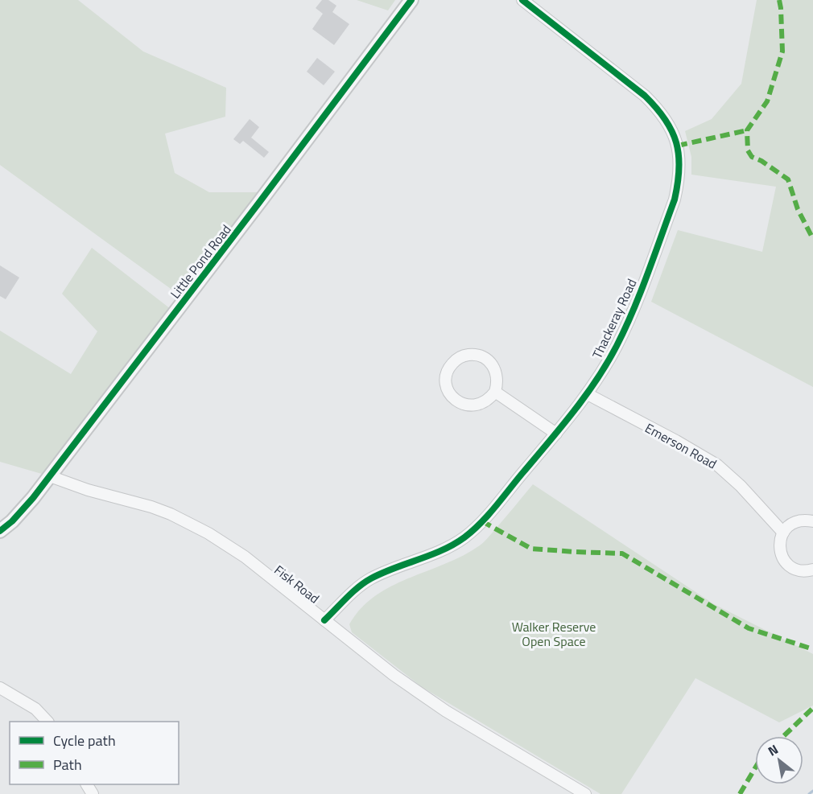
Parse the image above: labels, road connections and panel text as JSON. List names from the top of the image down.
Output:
{
  "streets": {
    "street": [
      "Little Pond Road",
      "Thackeray Road",
      "Emerson Road",
      "Fisk Road"
    ]
  },
  "crossings": [
    ["Little Pond Road", "Fisk Road"],
    ["Thackeray Road", "Emerson Road"],
    ["Thackeray Road", "Fisk Road"]
  ],
  "parks": ["Walker Reserve Open Space"],
  "legend": ["Cycle path", "Path"],
  "north": "top left"
}
